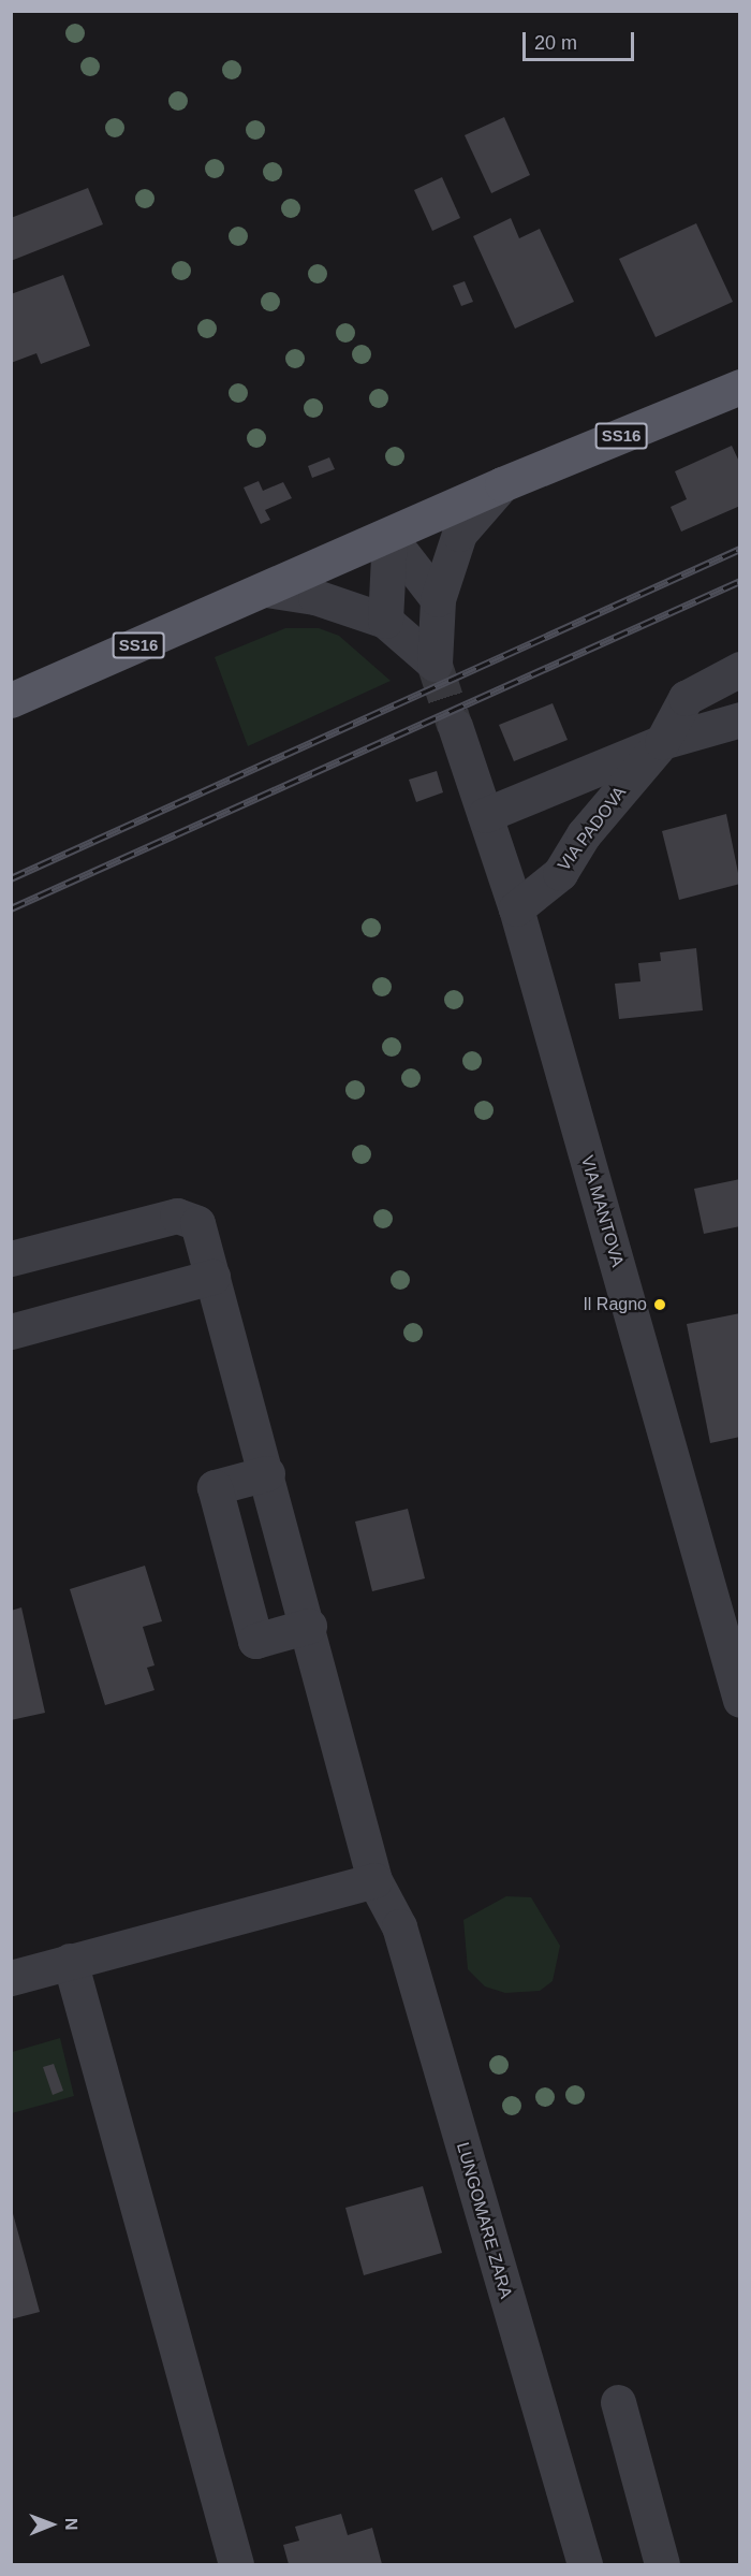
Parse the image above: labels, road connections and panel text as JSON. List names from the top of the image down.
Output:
{
  "streets": {
    "main road": ["SS16"],
    "street": ["VIA PADOVA", "VIA MANTOVA", "LUNGOMARE ZARA"]
  },
  "crossings": [
    ["VIA PADOVA", "VIA MANTOVA"]
  ],
  "places": ["Il Ragno"],
  "scale_bar": "20 m",
  "north": "right"
}
